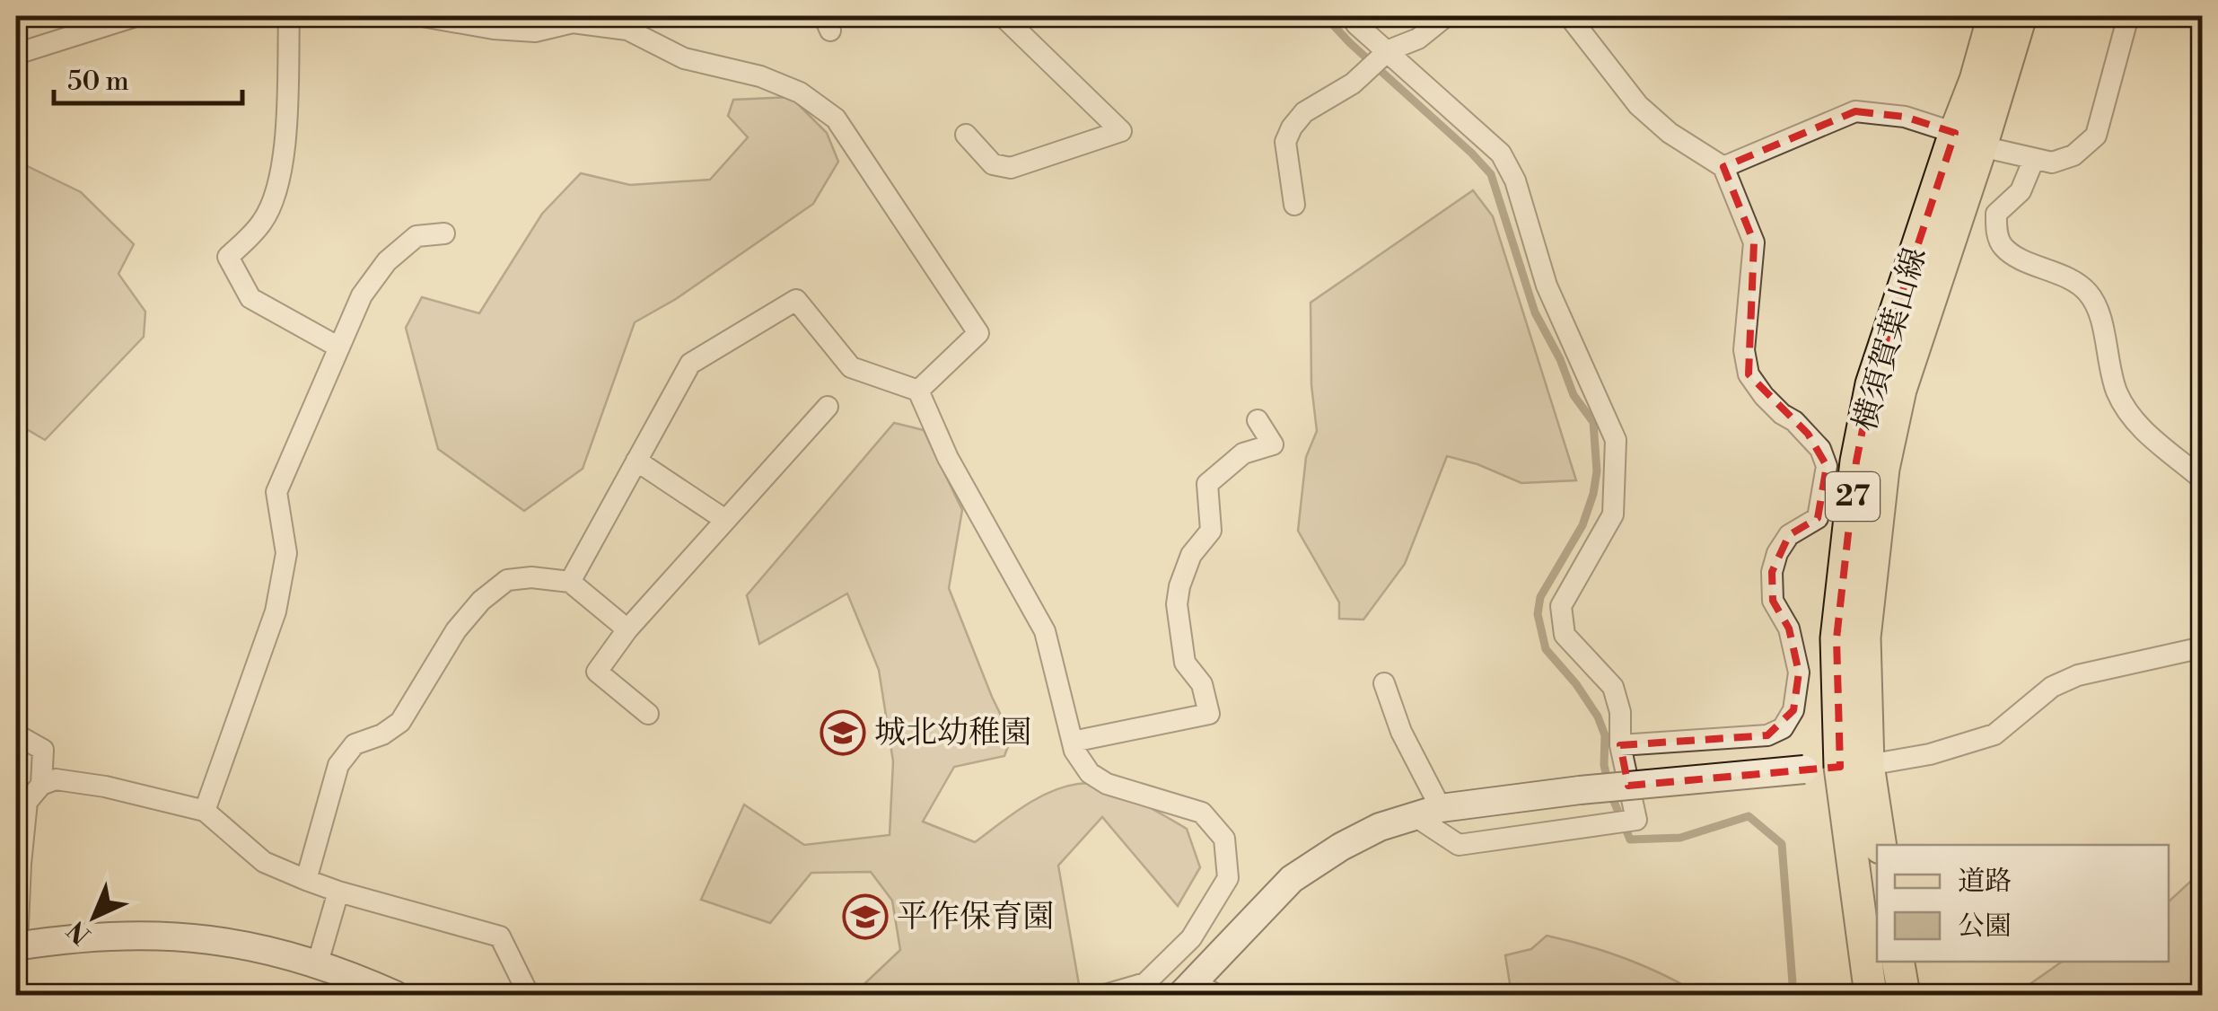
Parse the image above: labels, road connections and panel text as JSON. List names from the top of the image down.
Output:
{
  "streets": {
    "main road": ["横須賀葉山線", "27"]
  },
  "places": {
    "school or university": ["城北幼稚園", "平作保育園"]
  },
  "legend": ["道路", "公園"],
  "scale_bar": "50 m",
  "north": "bottom left"
}
